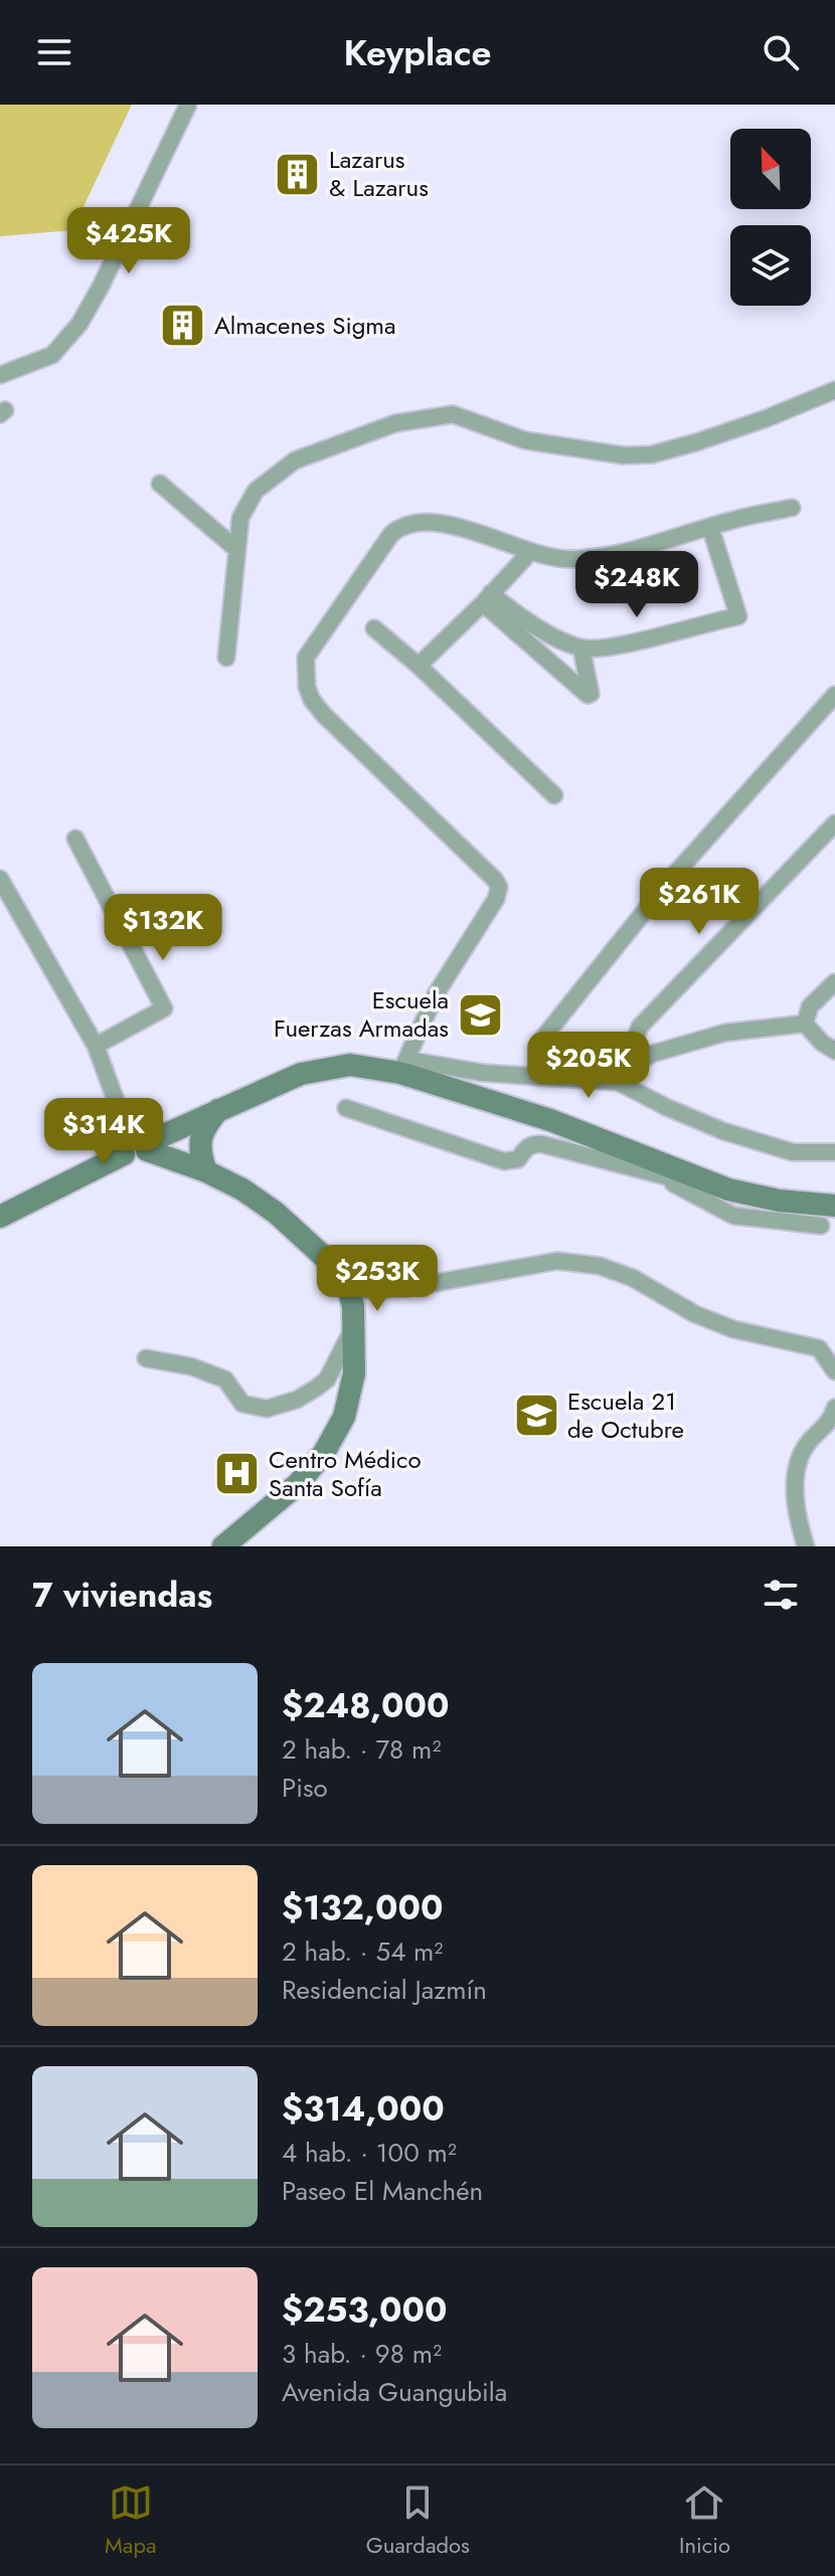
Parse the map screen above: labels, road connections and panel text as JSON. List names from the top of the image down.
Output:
{
  "places": {
    "building": ["Lazarus & Lazarus", "Almacenes Sigma"],
    "school or university": ["Escuela Fuerzas Armadas", "Escuela 21 de Octubre"],
    "hospital": ["Centro Médico Santa Sofía"]
  },
  "north": "top left",
  "page": {
    "header": "Keyplace",
    "price": [
      "$425K",
      "$248K",
      "$261K",
      "$132K",
      "$205K",
      "$314K",
      "$253K"
    ],
    "heading": "7 viviendas",
    "list": [
      {
        "name": "$248,000",
        "note": "2 hab. · 78 m² · Piso"
      },
      {
        "name": "$132,000",
        "note": "2 hab. · 54 m² · Residencial Jazmín"
      },
      {
        "name": "$314,000",
        "note": "4 hab. · 100 m² · Paseo El Manchén"
      },
      {
        "name": "$253,000",
        "note": "3 hab. · 98 m² · Avenida Guangubila"
      }
    ],
    "tabs": ["Mapa", "Guardados", "Inicio"]
  }
}
